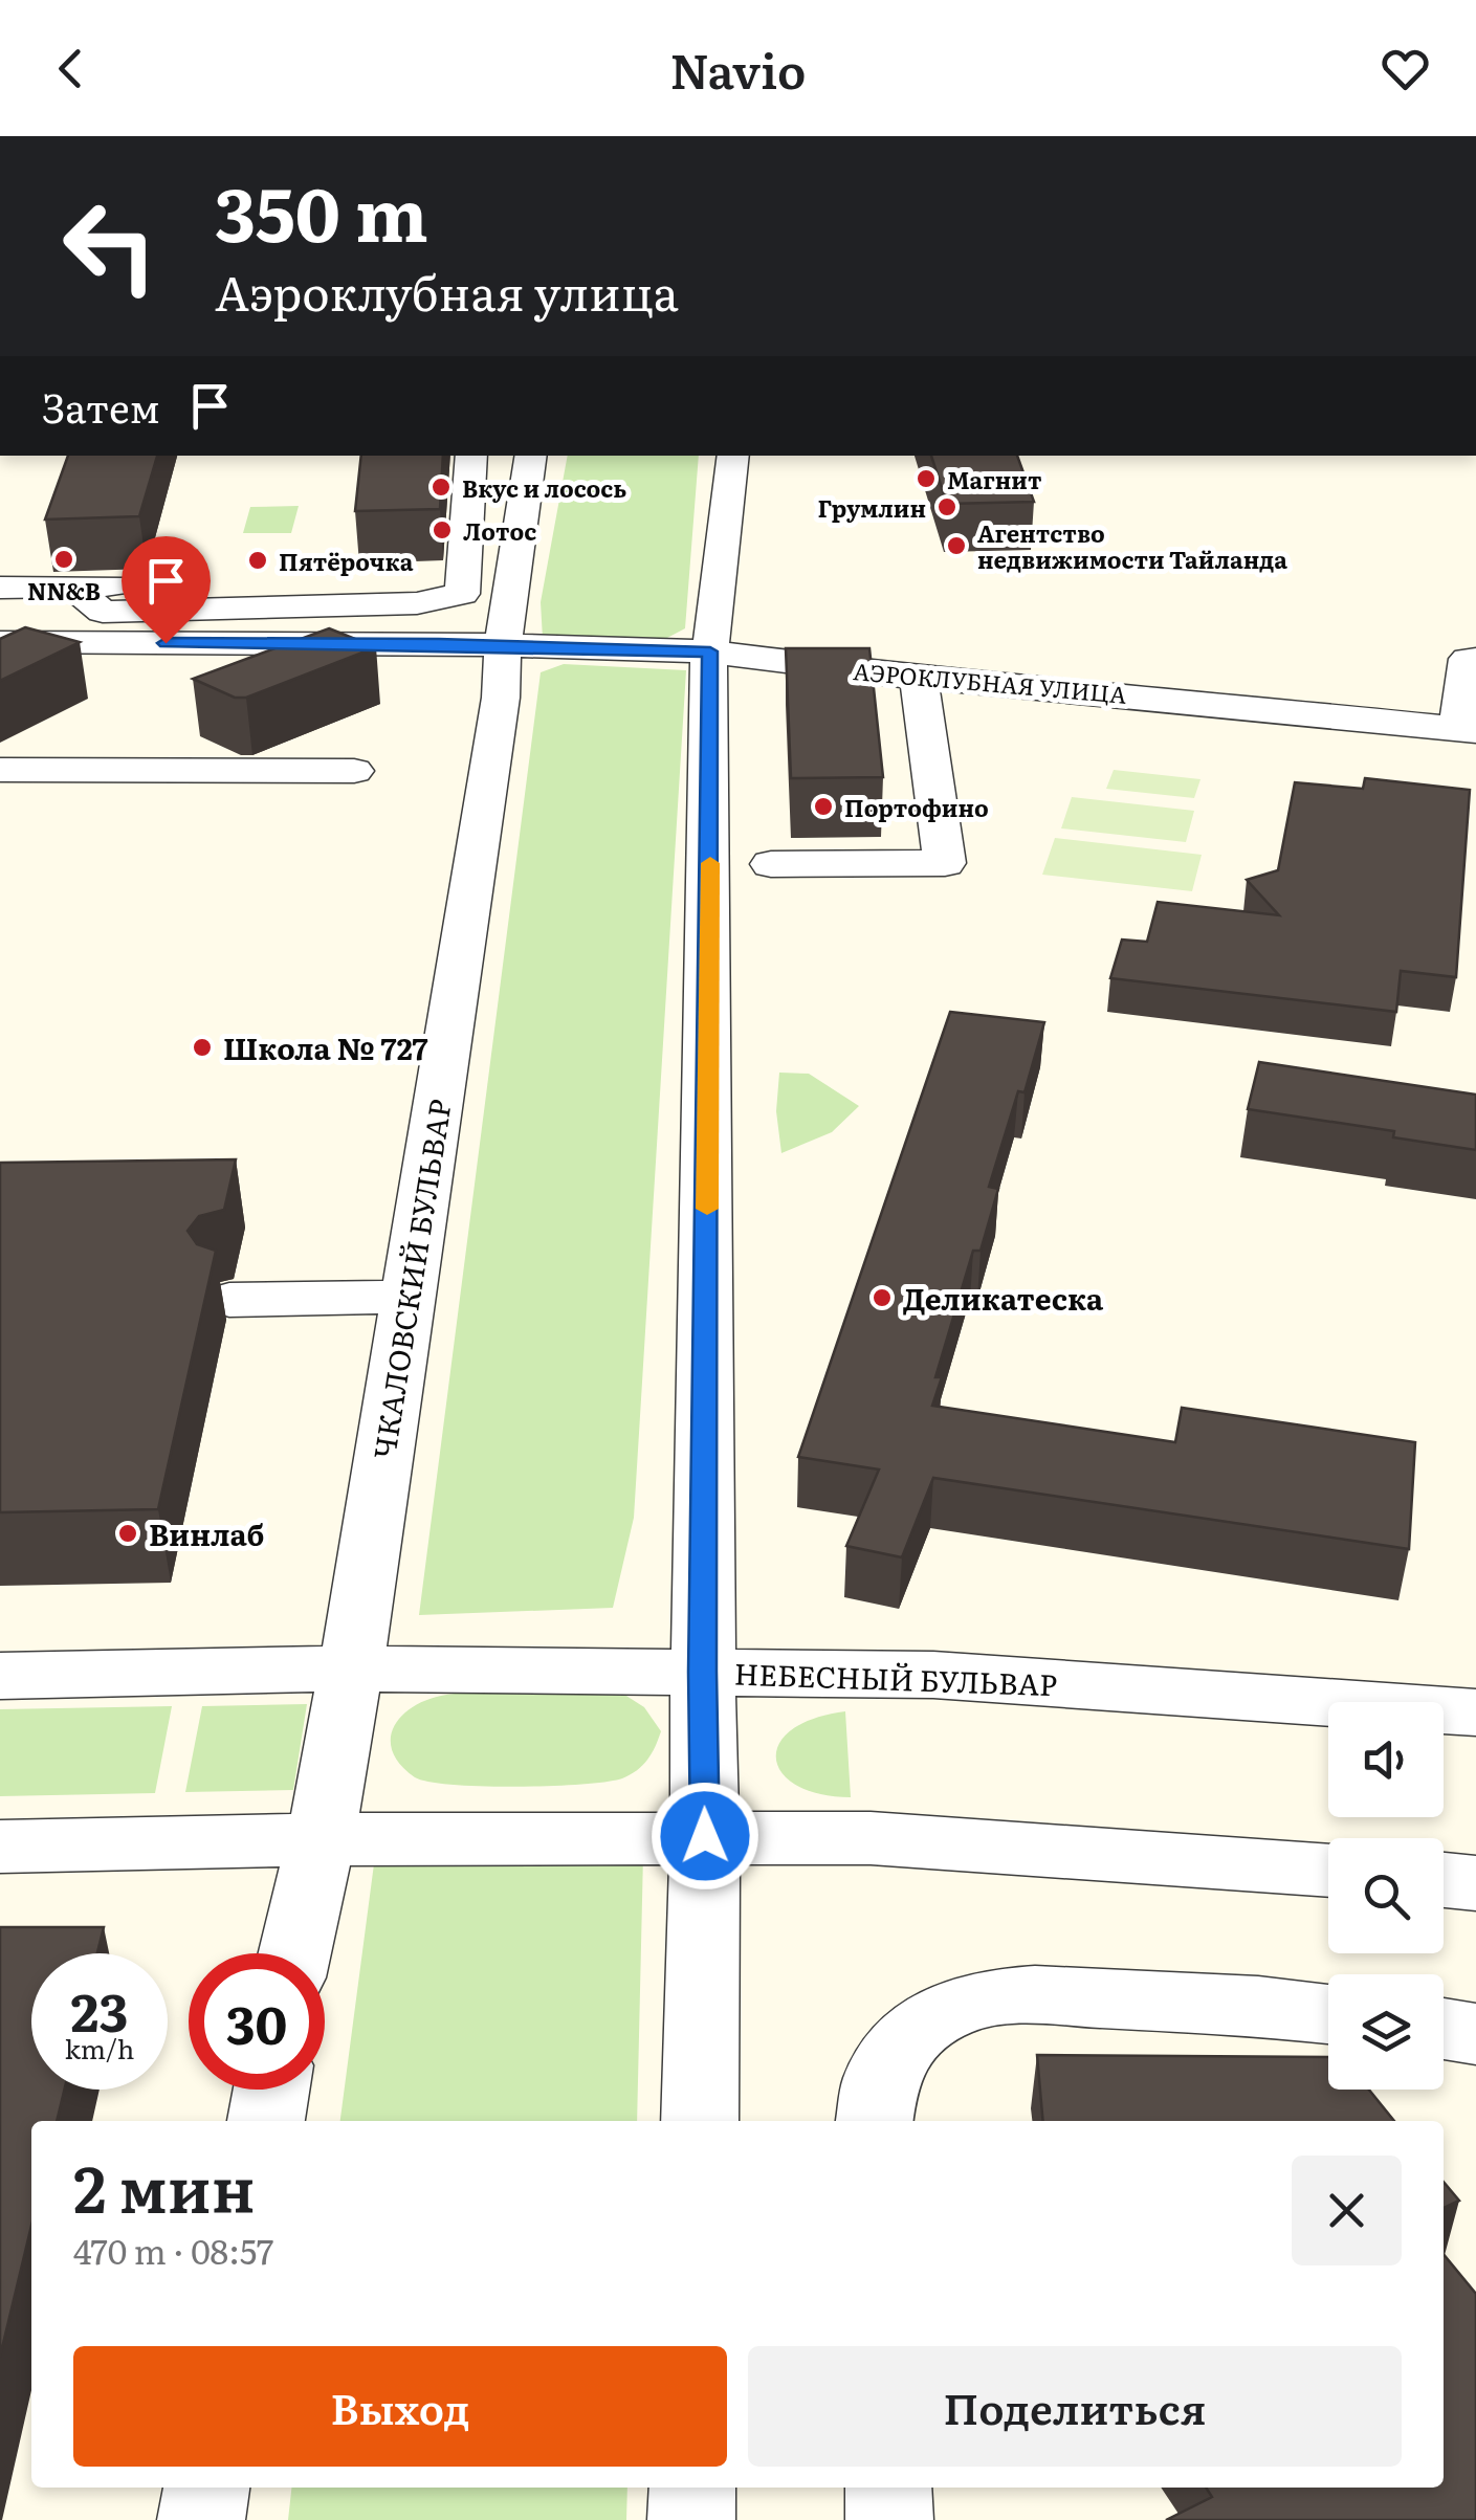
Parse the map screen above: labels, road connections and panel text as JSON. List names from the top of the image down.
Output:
{
  "streets": {
    "street": ["АЭРОКЛУБНАЯ УЛИЦА", "ЧКАЛОВСКИЙ БУЛЬВАР", "НЕБЕСНЫЙ БУЛЬВАР"]
  },
  "crossings": [
    ["АЭРОКЛУБНАЯ УЛИЦА", "ЧКАЛОВСКИЙ БУЛЬВАР"],
    ["ЧКАЛОВСКИЙ БУЛЬВАР", "НЕБЕСНЫЙ БУЛЬВАР"]
  ],
  "places": [
    "Магнит",
    "Вкус и лосось",
    "Грумлин",
    "Лотос",
    "Агентство недвижимости Тайланда",
    "NN&B",
    "Пятёрочка",
    "Портофино",
    "Школа № 727",
    "Деликатеска",
    "Винлаб"
  ],
  "page": {
    "header": "Navio",
    "turn": ["350 m", "Аэроклубная улица"],
    "then": "Затем",
    "speed": "23 km/h",
    "limit": "30",
    "heading": ["2 мин", "470 m · 08:57"],
    "buttons": ["Выход", "Поделиться"]
  }
}
